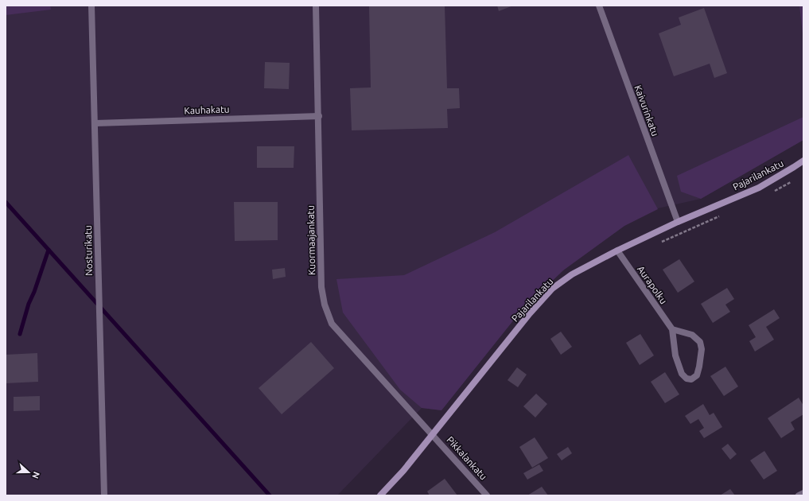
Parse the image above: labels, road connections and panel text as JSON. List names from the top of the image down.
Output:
{
  "streets": {
    "street": [
      "Kauhakatu",
      "Kaivurinkatu",
      "Pajarilankatu",
      "Kuormaajankatu",
      "Nosturikatu",
      "Aurapolku",
      "Pikkalankatu"
    ]
  },
  "crossings": [
    ["Kauhakatu", "Kuormaajankatu"],
    ["Kauhakatu", "Nosturikatu"],
    ["Kaivurinkatu", "Pajarilankatu"],
    ["Pajarilankatu", "Kuormaajankatu"],
    ["Pajarilankatu", "Aurapolku"],
    ["Pajarilankatu", "Pikkalankatu"],
    ["Kuormaajankatu", "Pikkalankatu"]
  ],
  "north": "right"
}
